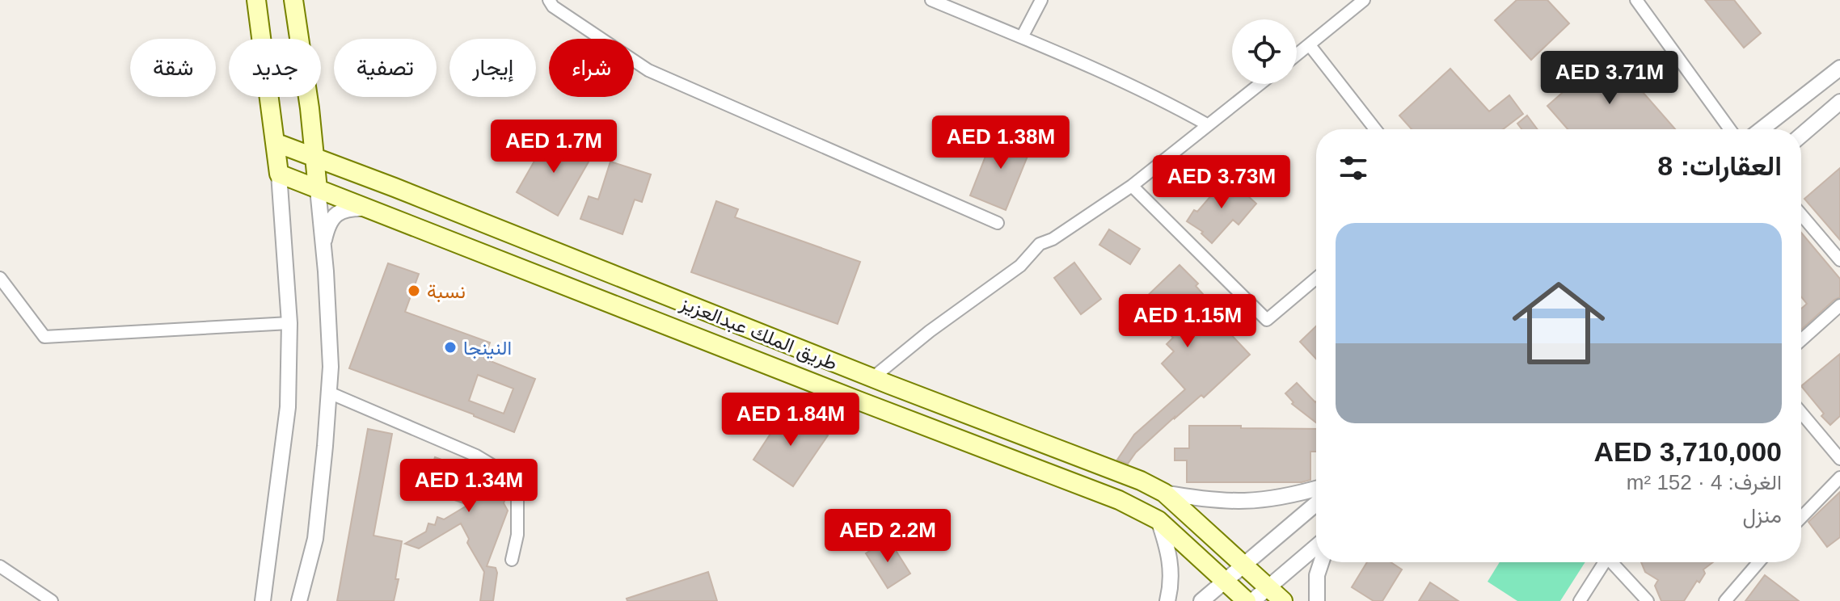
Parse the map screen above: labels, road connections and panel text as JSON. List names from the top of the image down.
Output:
{
  "streets": {
    "main road": ["طريق الملك عبدالعزيز"]
  },
  "places": ["نسبة", "النينجا"],
  "page": {
    "chip": [
      "شراء",
      "إيجار",
      "تصفية",
      "جديد",
      "شقة"
    ],
    "price": [
      "AED 3.71M",
      "AED 1.38M",
      "AED 1.7M",
      "AED 3.73M",
      "AED 1.15M",
      "AED 1.84M",
      "AED 1.34M",
      "AED 2.2M"
    ],
    "heading": "العقارات: 8",
    "list": [
      {
        "name": "AED 3,710,000",
        "note": "الغرف: 4 · 152 m² · منزل"
      }
    ]
  }
}
